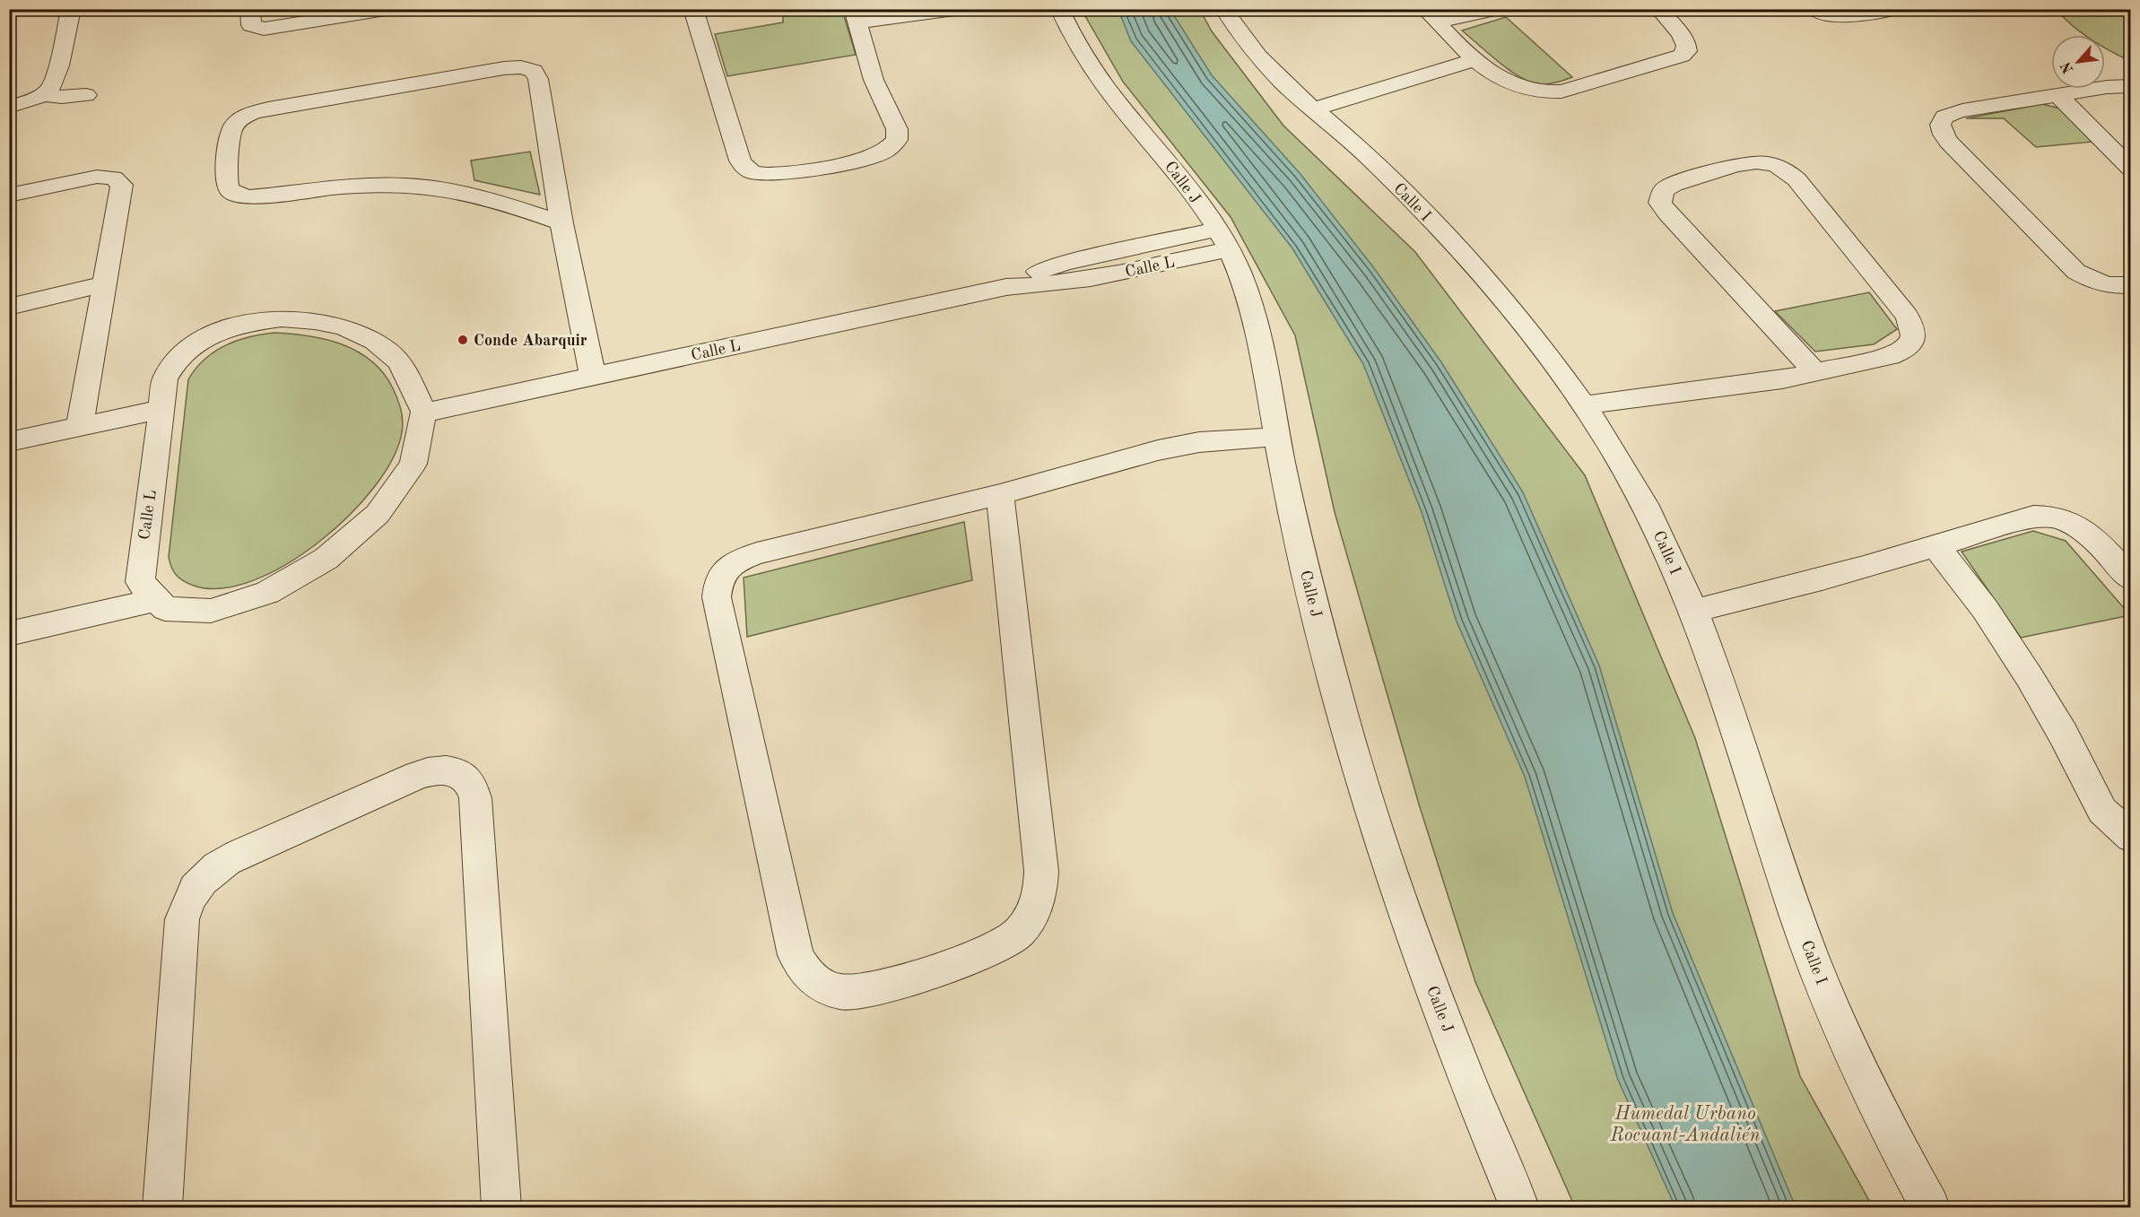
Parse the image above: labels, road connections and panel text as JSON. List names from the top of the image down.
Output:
{
  "streets": {
    "street": ["Calle J", "Calle I", "Calle L"]
  },
  "crossings": [
    ["Calle J", "Calle L"]
  ],
  "parks": ["Humedal Urbano Rocuant-Andalién"],
  "places": ["Conde Abarquir"],
  "north": "bottom left"
}
